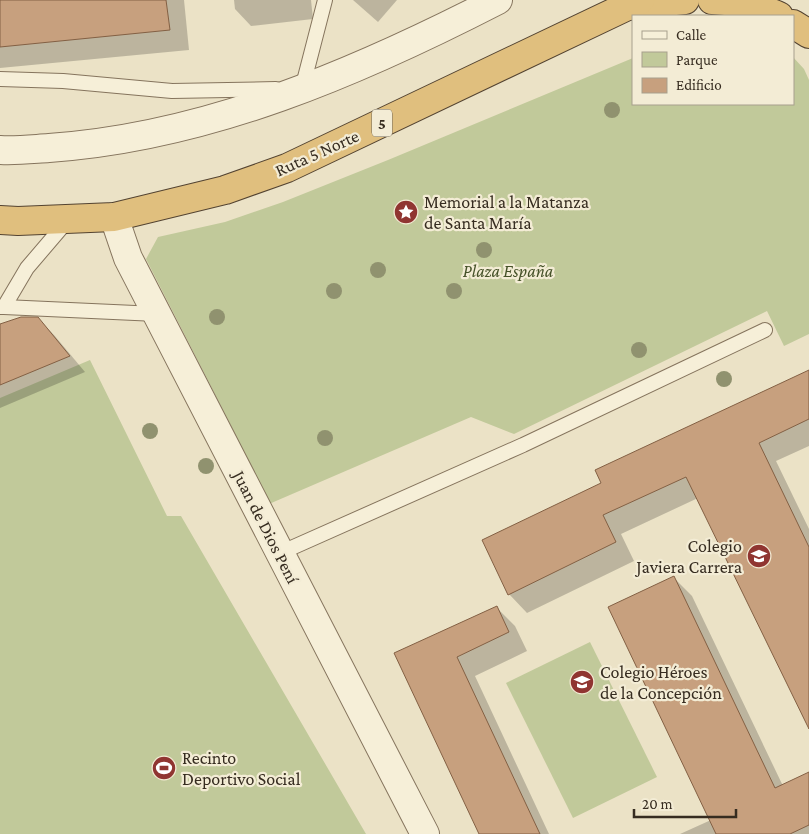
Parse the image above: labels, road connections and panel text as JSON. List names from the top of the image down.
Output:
{
  "streets": {
    "highway": ["5", "Ruta 5 Norte"],
    "street": ["Juan de Dios Pení"]
  },
  "crossings": [
    ["Ruta 5 Norte", "Juan de Dios Pení"]
  ],
  "parks": ["Plaza España"],
  "places": {
    "place": ["Memorial a la Matanza de Santa María"],
    "school or university": ["Colegio Javiera Carrera", "Colegio Héroes de la Concepción"],
    "sports": ["Recinto Deportivo Social"]
  },
  "legend": ["Calle", "Parque", "Edificio"],
  "scale_bar": "20 m"
}
